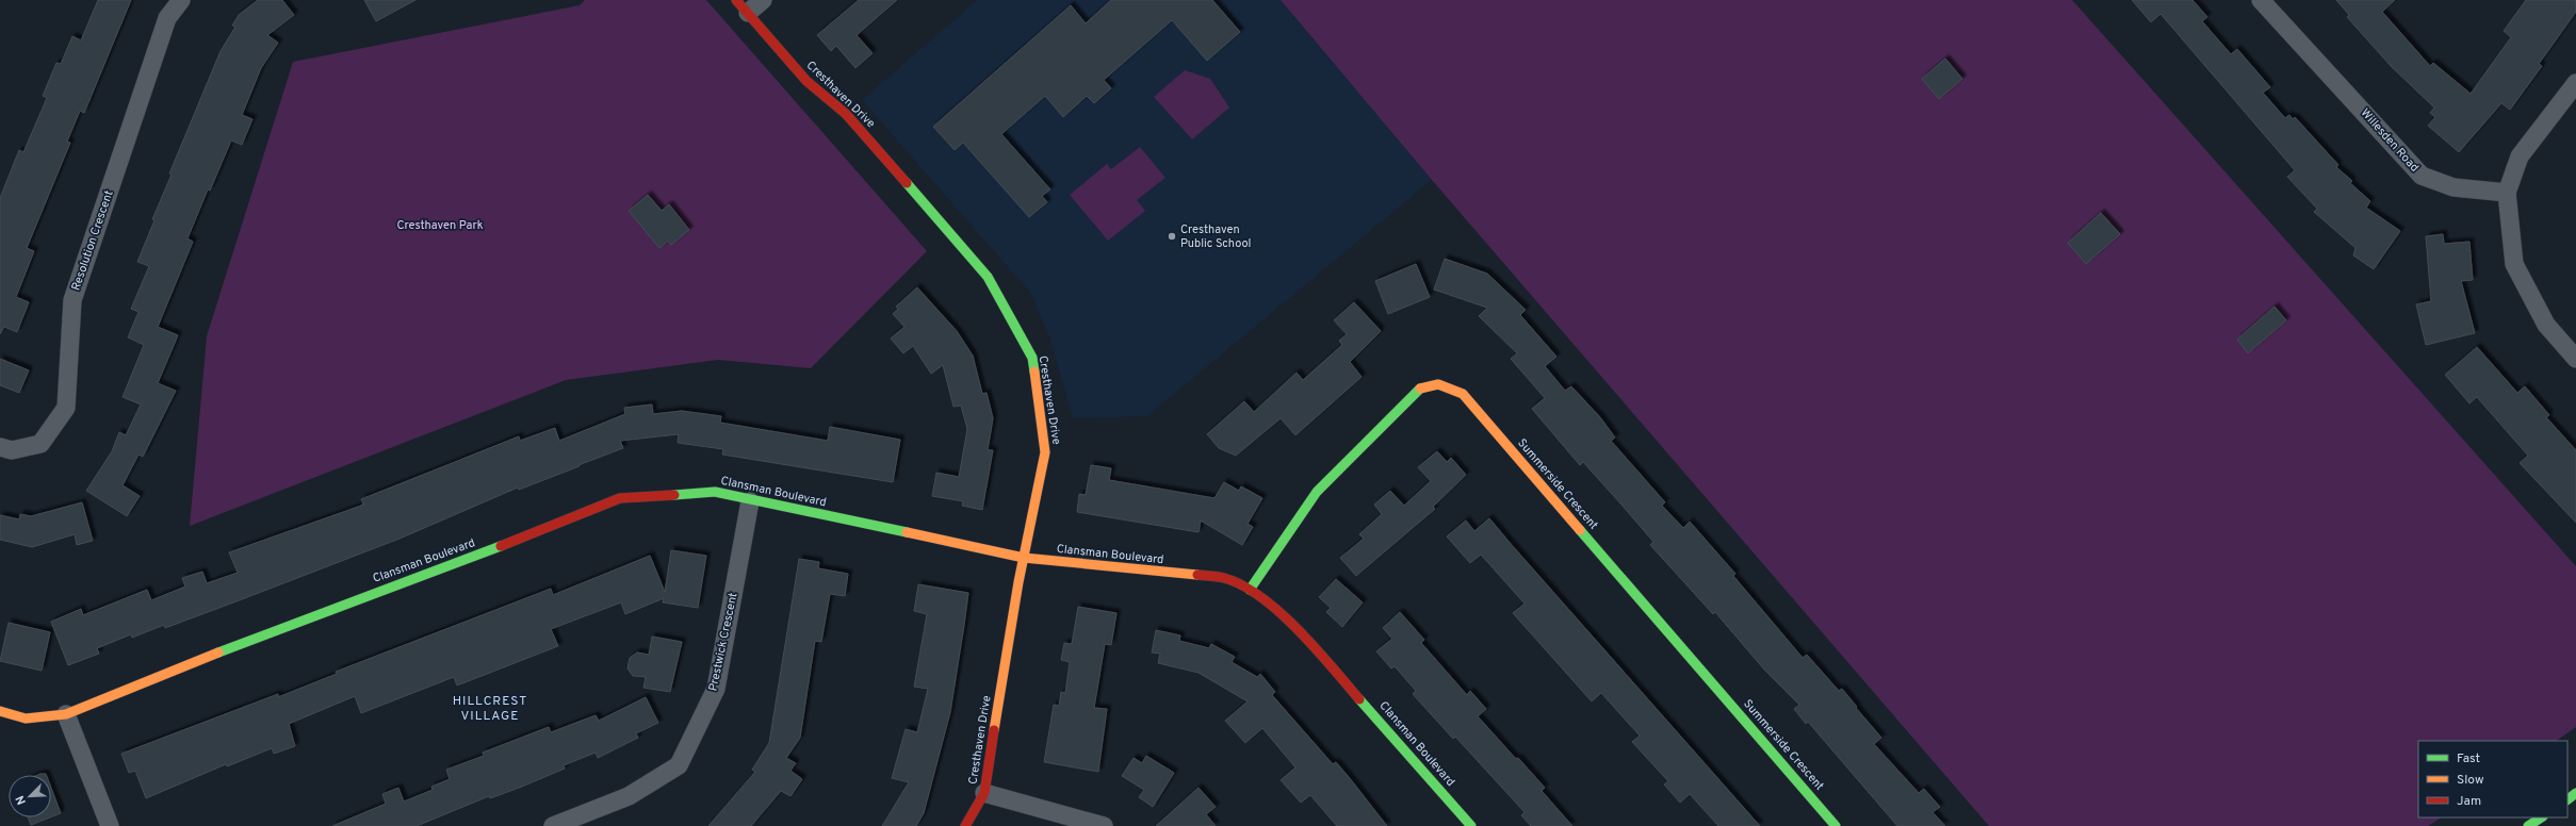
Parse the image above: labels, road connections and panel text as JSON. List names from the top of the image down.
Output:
{
  "streets": {
    "street": [
      "Cresthaven Drive",
      "Willesden Road",
      "Resolution Crescent",
      "Summerside Crescent",
      "Clansman Boulevard",
      "Prestwick Crescent"
    ]
  },
  "crossings": [
    ["Cresthaven Drive", "Clansman Boulevard"],
    ["Summerside Crescent", "Clansman Boulevard"],
    ["Clansman Boulevard", "Prestwick Crescent"]
  ],
  "districts": ["HILLCREST VILLAGE"],
  "parks": ["Cresthaven Park"],
  "places": ["Cresthaven Public School"],
  "legend": ["Fast", "Slow", "Jam"],
  "north": "bottom left"
}
